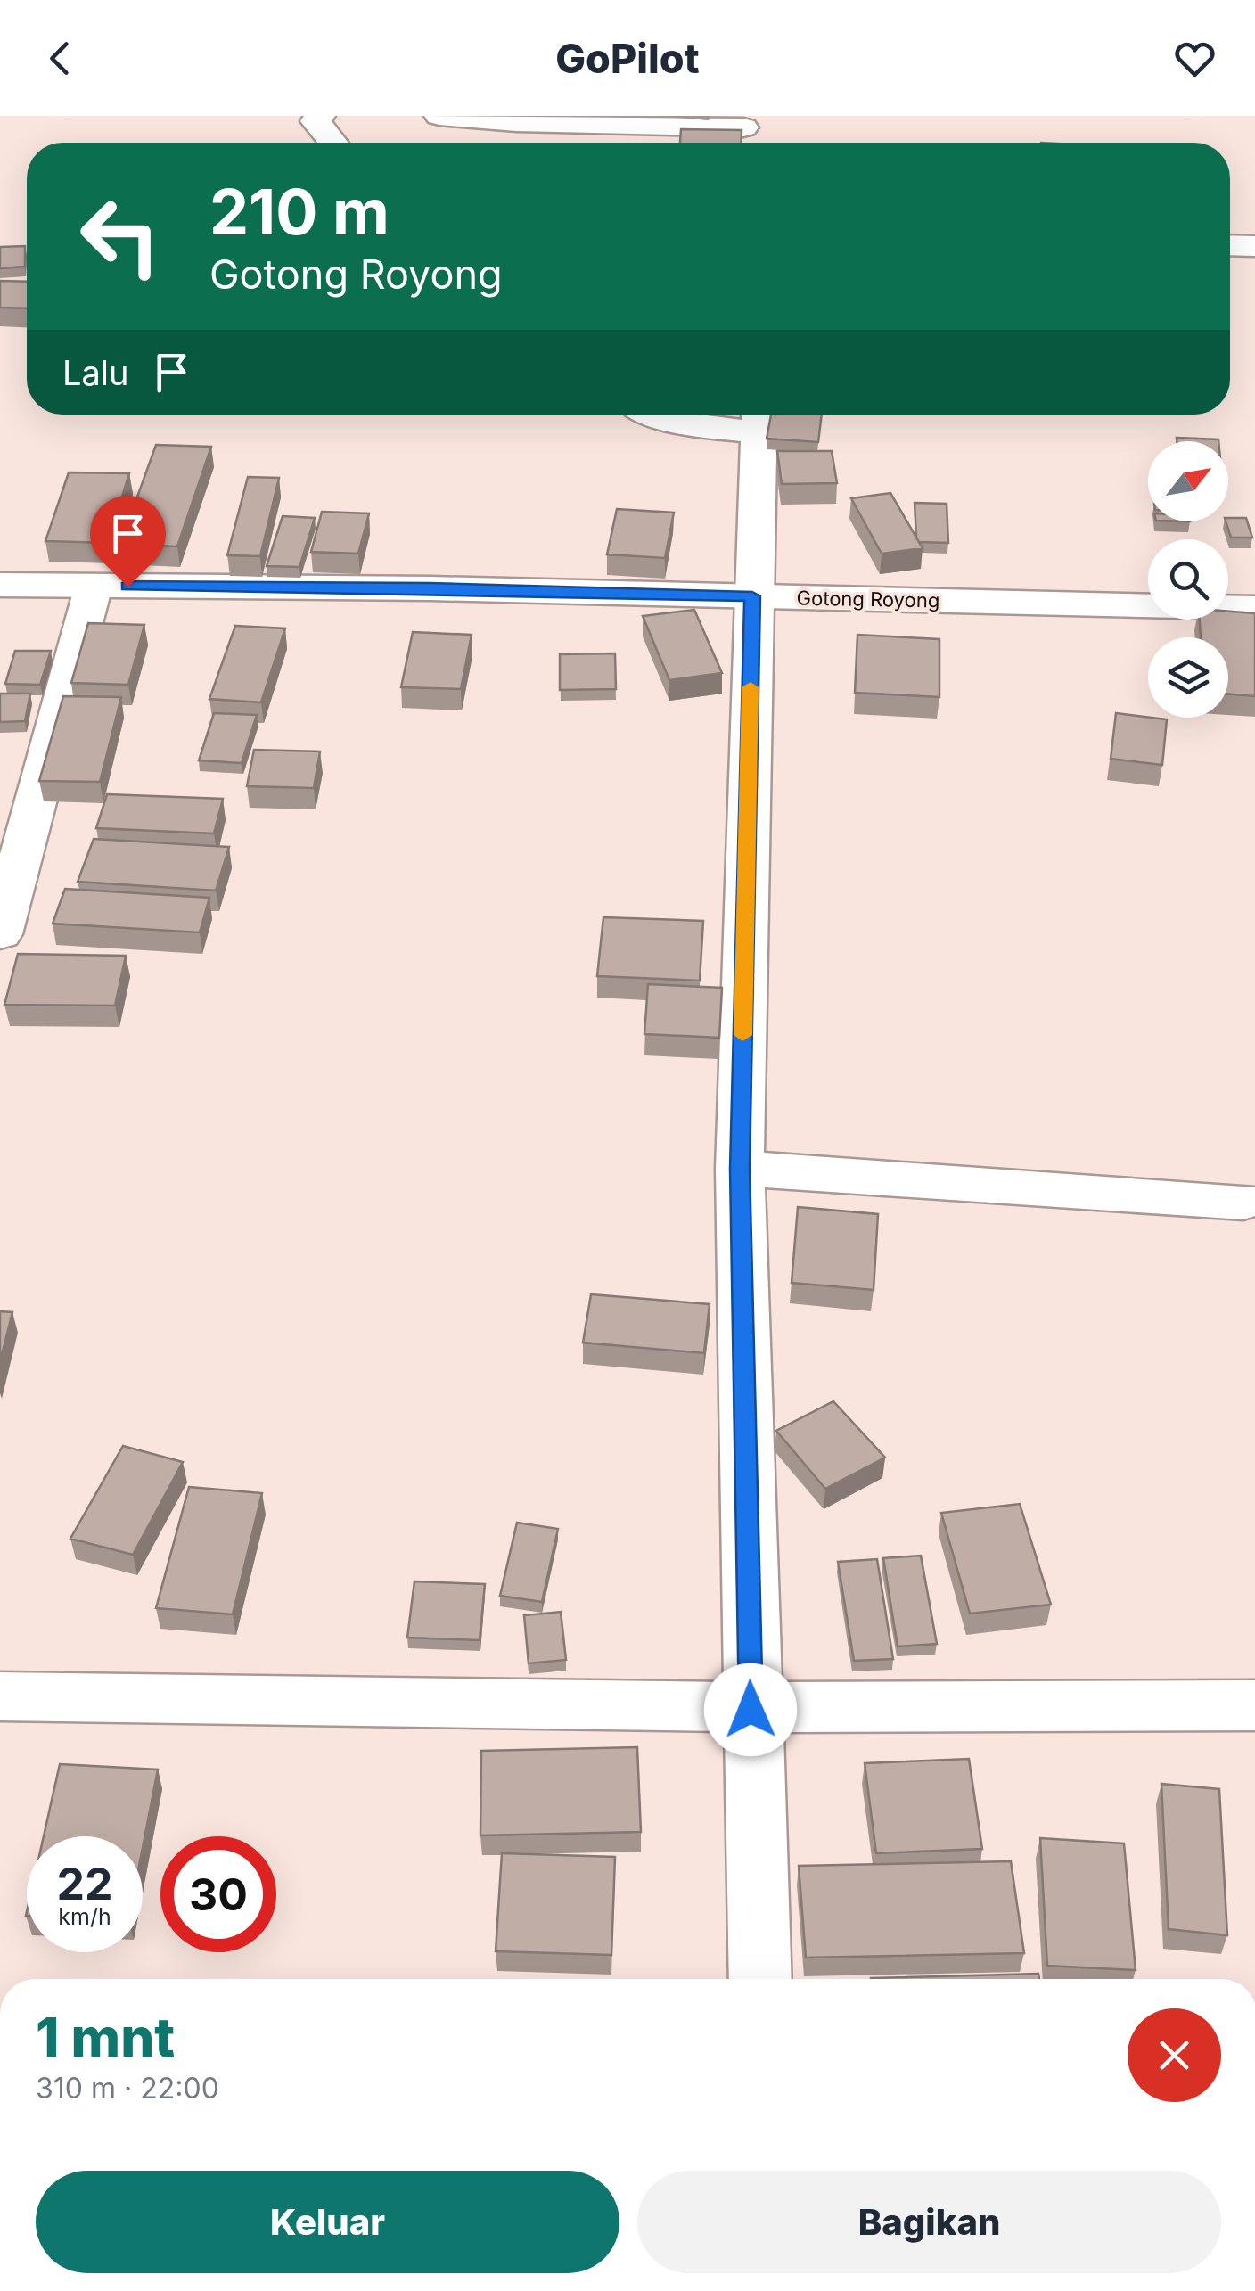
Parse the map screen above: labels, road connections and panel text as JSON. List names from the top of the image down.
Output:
{
  "streets": {
    "street": ["Gotong Royong"]
  },
  "north": "top right",
  "page": {
    "header": "GoPilot",
    "turn": ["210 m", "Gotong Royong"],
    "then": "Lalu",
    "speed": "22 km/h",
    "limit": "30",
    "heading": ["1 mnt", "310 m · 22:00"],
    "buttons": ["Keluar", "Bagikan"]
  }
}
